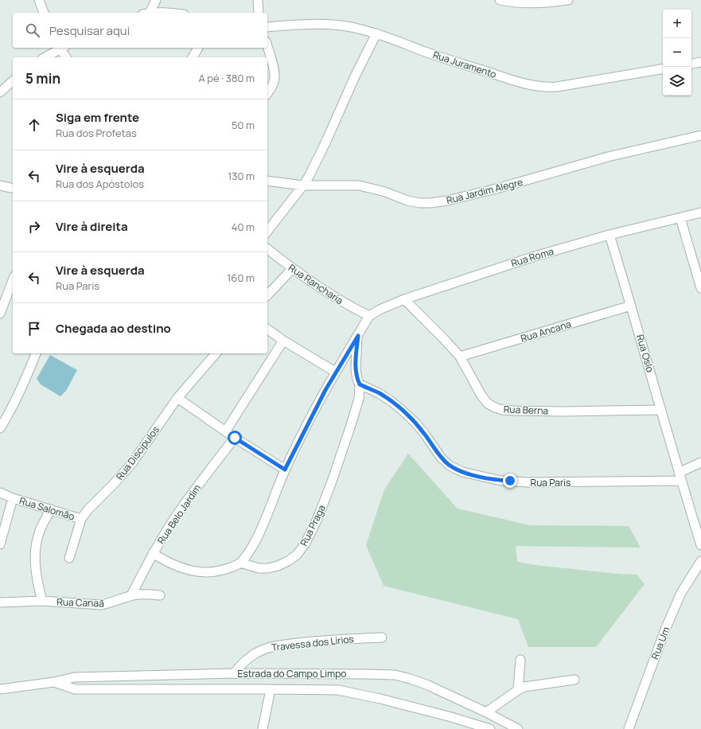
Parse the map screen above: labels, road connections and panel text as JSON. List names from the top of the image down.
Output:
{
  "streets": {
    "street": [
      "Rua Juramento",
      "Rua Jardim Alegre",
      "Rua Roma",
      "Rua Rancharia",
      "Rua Ancana",
      "Rua Oslo",
      "Rua Berna",
      "Rua Discipulos",
      "Rua Paris",
      "Rua Salomão",
      "Rua Belo Jardim",
      "Rua Praga",
      "Rua Canaã",
      "Travessa dos Lirios",
      "Rua Um",
      "Estrada do Campo Limpo"
    ]
  },
  "crossings": [
    ["Rua Roma", "Rua Rancharia"],
    ["Rua Roma", "Rua Oslo"],
    ["Rua Roma", "Rua Berna"],
    ["Rua Ancana", "Rua Oslo"],
    ["Rua Ancana", "Rua Berna"],
    ["Rua Oslo", "Rua Berna"],
    ["Rua Oslo", "Rua Paris"],
    ["Rua Discipulos", "Rua Salomão"],
    ["Rua Paris", "Rua Praga"],
    ["Rua Belo Jardim", "Rua Canaã"],
    ["Travessa dos Lirios", "Estrada do Campo Limpo"]
  ],
  "page": {
    "map_buttons": ["+", "−"],
    "search": "Pesquisar aqui",
    "heading": ["5 min", "A pé · 380 m"],
    "list": [
      ["Siga em frente", "Rua dos Profetas", "50 m"],
      ["Vire à esquerda", "Rua dos Apóstolos", "130 m"],
      ["Vire à direita", "40 m"],
      ["Vire à esquerda", "Rua Paris", "160 m"],
      "Chegada ao destino"
    ]
  }
}
